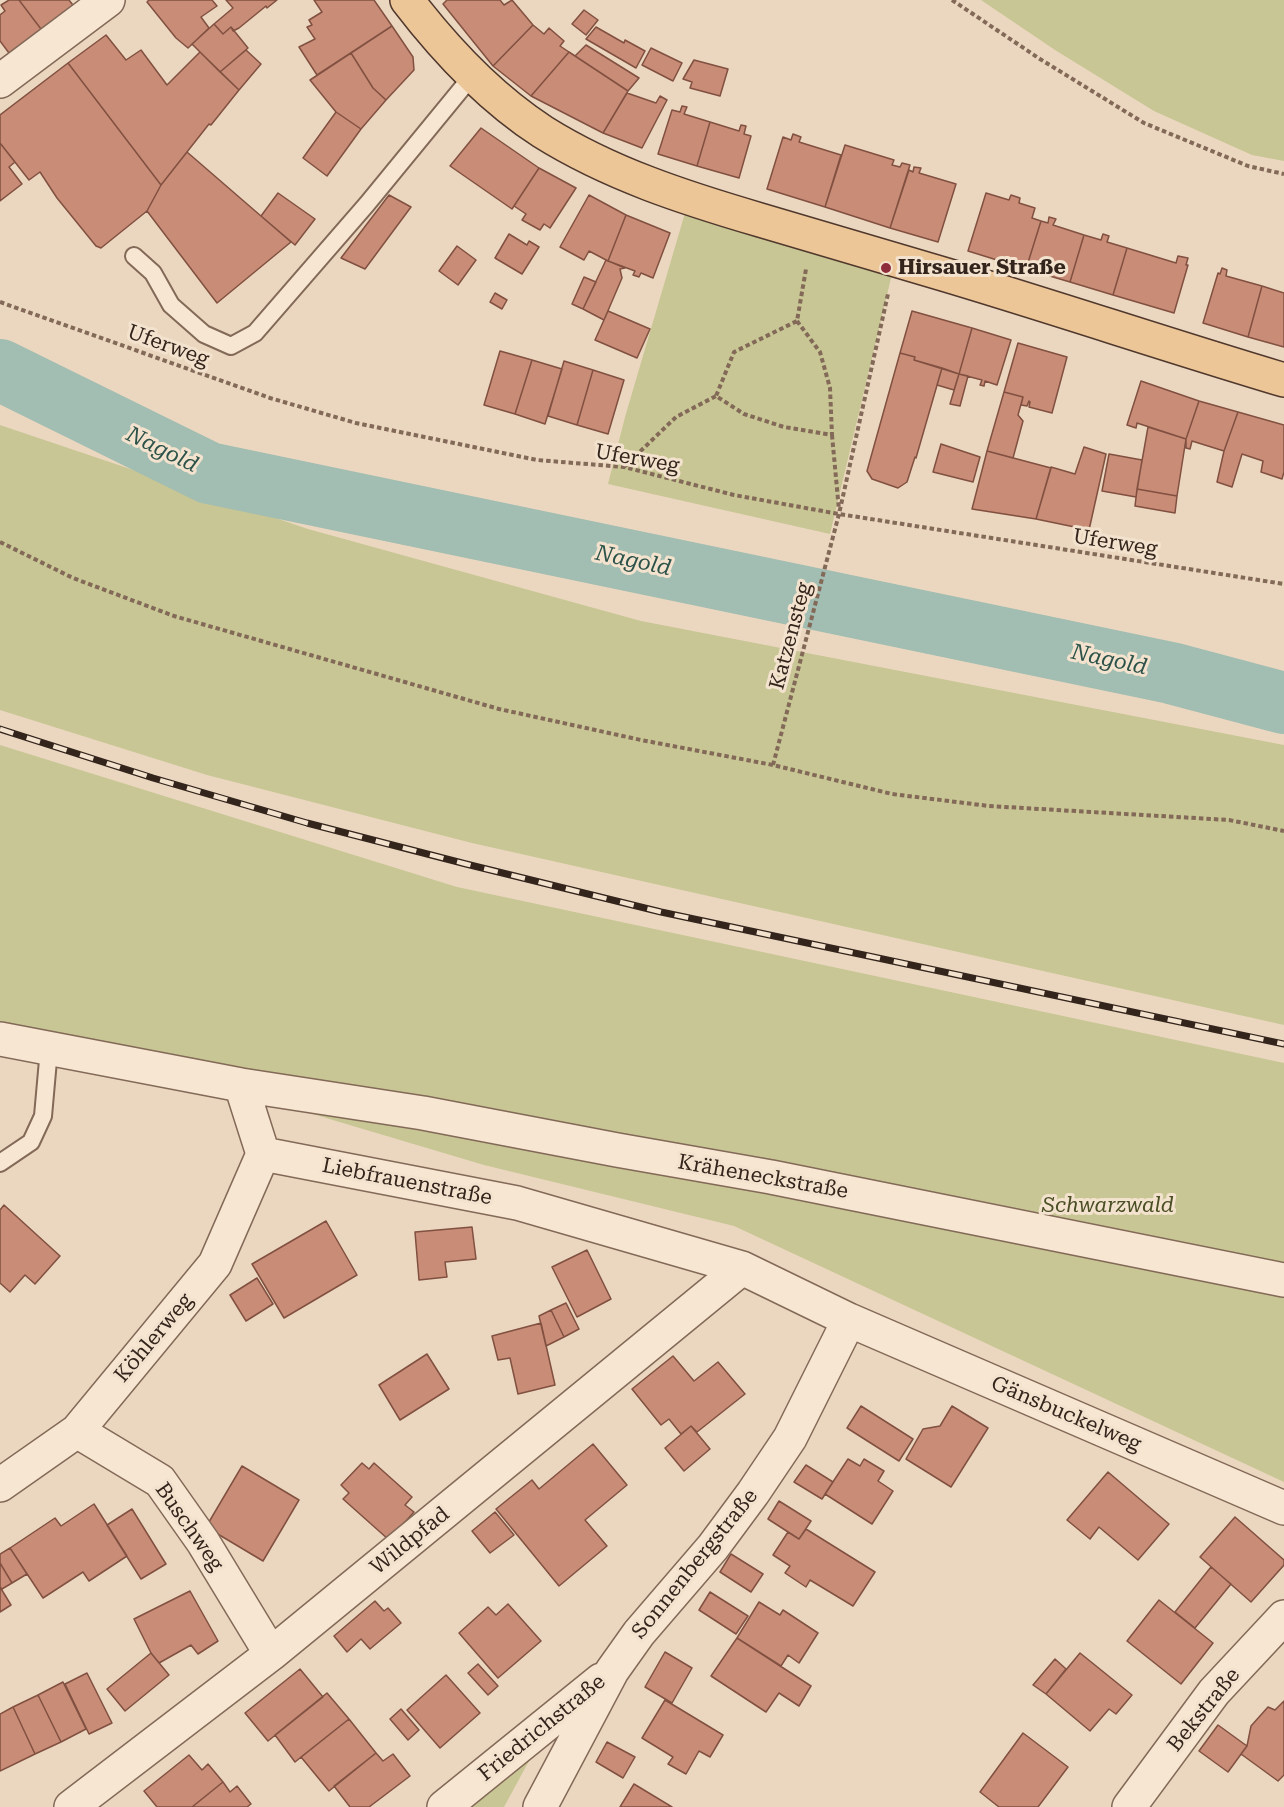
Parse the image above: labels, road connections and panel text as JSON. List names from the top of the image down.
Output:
{
  "streets": {
    "street": [
      "Kräheneckstraße",
      "Liebfrauenstraße",
      "Köhlerweg",
      "Gänsbuckelweg",
      "Buschweg",
      "Wildpfad",
      "Sonnenbergstraße",
      "Bekstraße",
      "Friedrichstraße"
    ],
    "path": ["Uferweg", "Katzensteg"]
  },
  "crossings": [
    ["Uferweg", "Katzensteg"],
    ["Liebfrauenstraße", "Köhlerweg"],
    ["Liebfrauenstraße", "Gänsbuckelweg"],
    ["Liebfrauenstraße", "Wildpfad"],
    ["Liebfrauenstraße", "Sonnenbergstraße"],
    ["Köhlerweg", "Buschweg"],
    ["Gänsbuckelweg", "Sonnenbergstraße"],
    ["Buschweg", "Wildpfad"],
    ["Sonnenbergstraße", "Friedrichstraße"]
  ],
  "water": ["Nagold"],
  "parks": ["Schwarzwald"],
  "places": ["Hirsauer Straße"]
}
